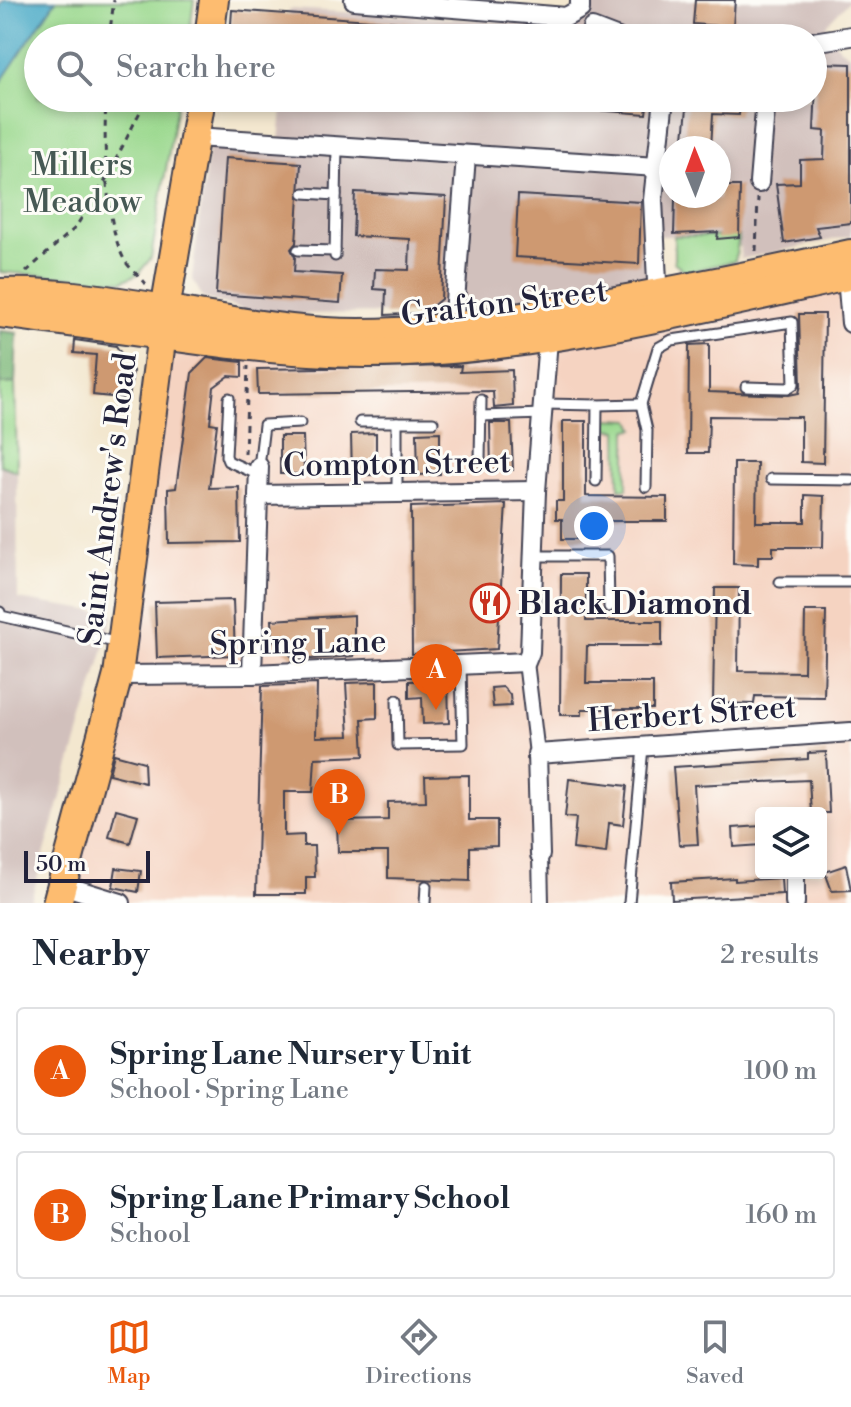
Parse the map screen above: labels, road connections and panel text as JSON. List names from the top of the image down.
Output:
{
  "streets": {
    "main road": ["Grafton Street", "Saint Andrew's Road"],
    "street": ["Compton Street", "Spring Lane", "Herbert Street"]
  },
  "crossings": [
    ["Grafton Street", "Saint Andrew's Road"],
    ["Saint Andrew's Road", "Spring Lane"]
  ],
  "parks": ["Millers Meadow"],
  "places": {
    "restaurant": ["Black Diamond"]
  },
  "scale_bar": "50 m",
  "north": "top",
  "page": {
    "search": "Search here",
    "pins": ["A", "B"],
    "scale": "50 m",
    "heading": ["Nearby", "2 results"],
    "list": [
      {
        "mark": "A",
        "name": "Spring Lane Nursery Unit",
        "note": "School · Spring Lane",
        "value": "100 m"
      },
      {
        "mark": "B",
        "name": "Spring Lane Primary School",
        "note": "School",
        "value": "160 m"
      }
    ],
    "nav": ["Map", "Directions", "Saved"]
  }
}
